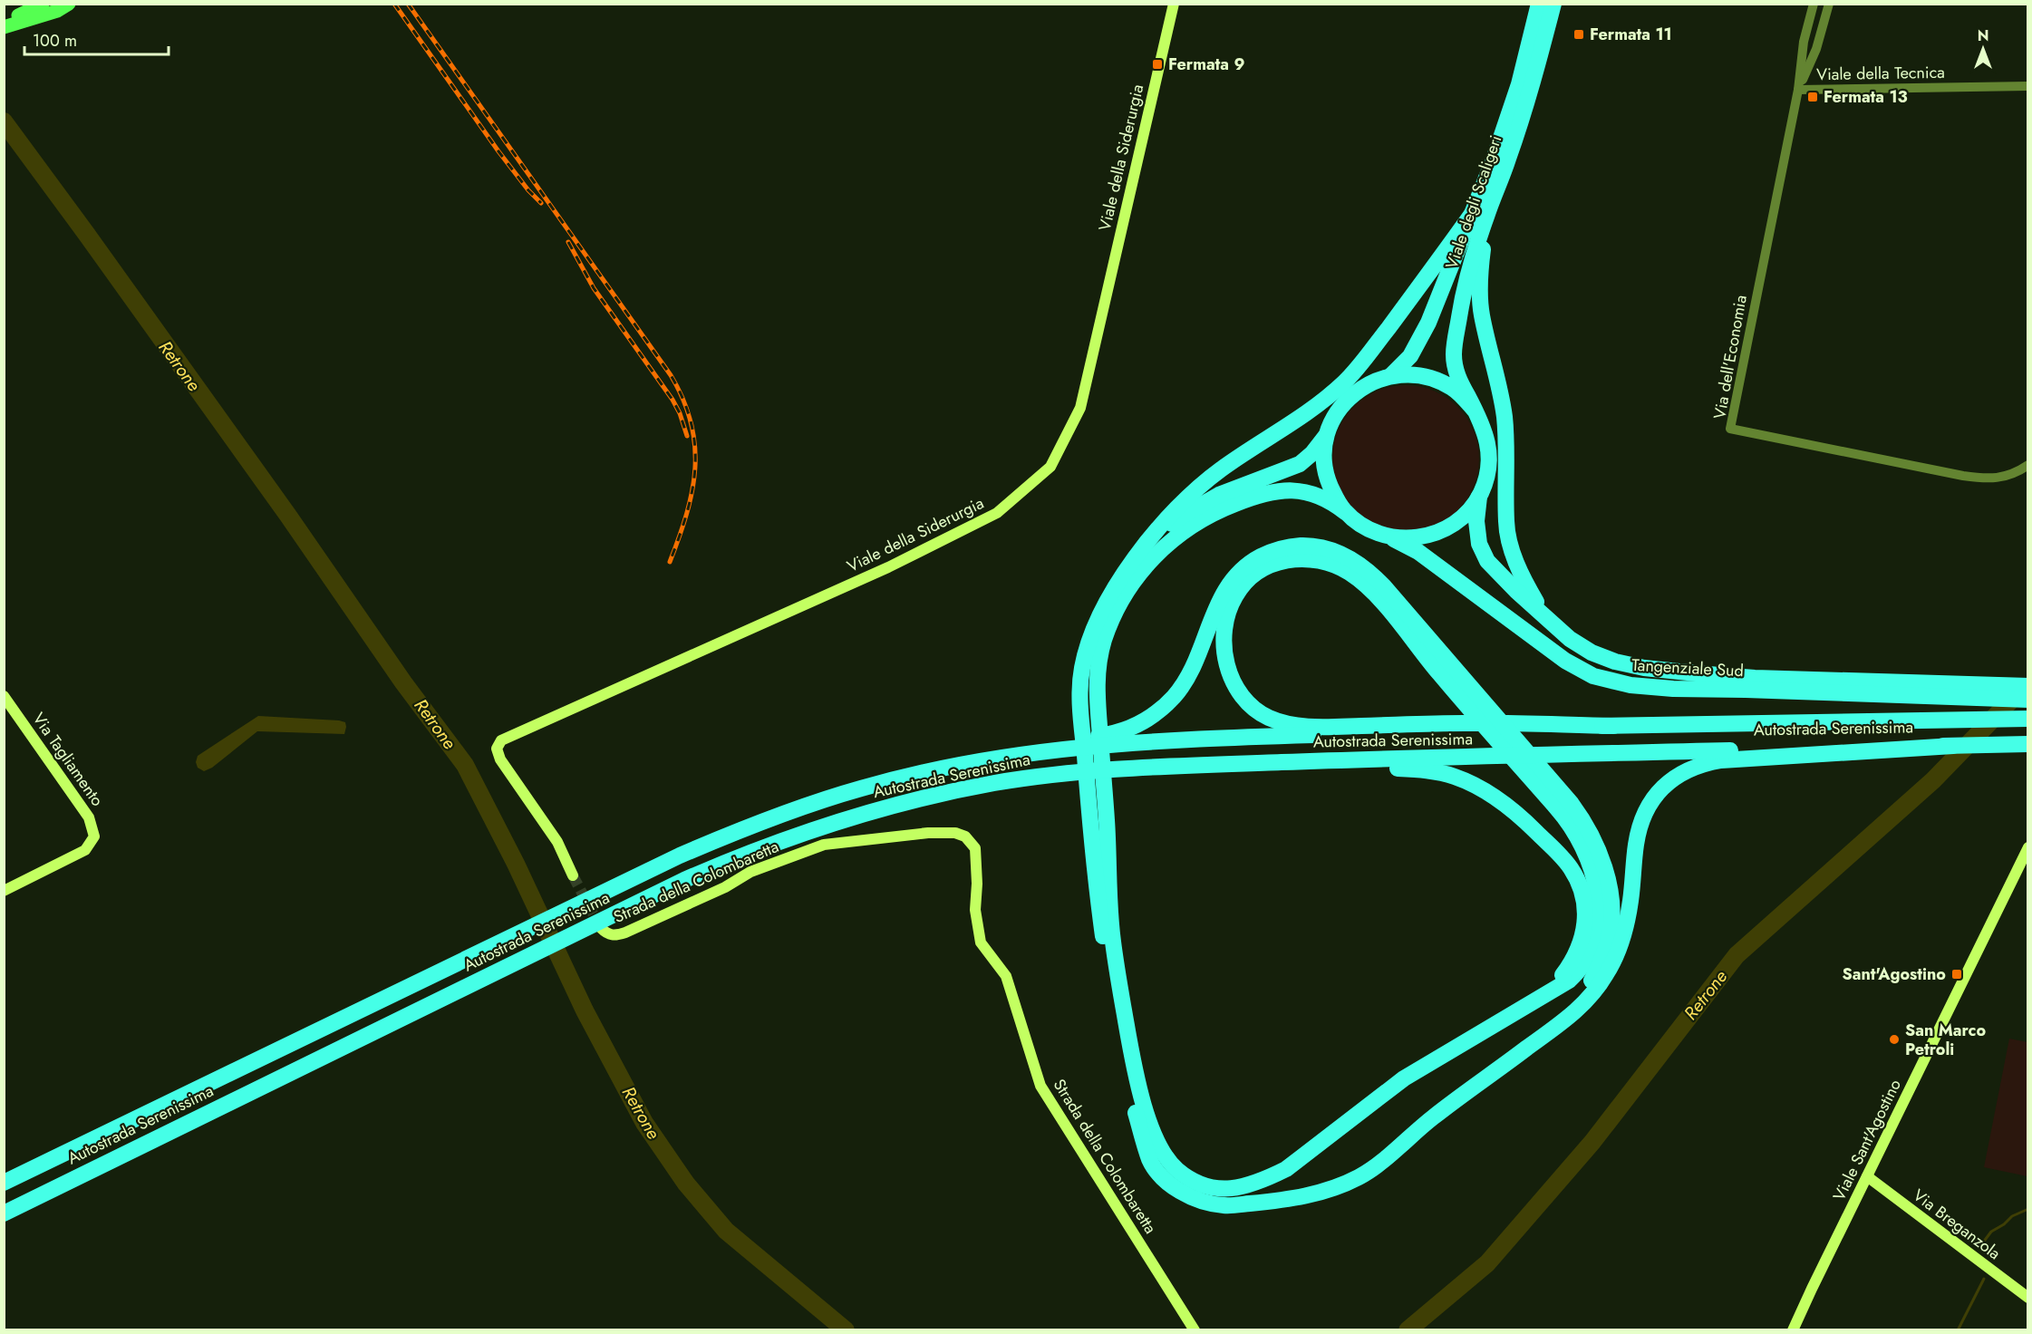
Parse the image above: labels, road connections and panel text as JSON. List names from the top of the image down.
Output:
{
  "streets": {
    "highway": ["Viale degli Scaligeri", "Tangenziale Sud", "Autostrada Serenissima"],
    "street": [
      "Viale della Tecnica",
      "Viale della Siderurgia",
      "Via dell'Economia",
      "Via Tagliamento",
      "Strada della Colombaretta",
      "Viale Sant'Agostino",
      "Via Breganzola"
    ]
  },
  "crossings": [
    ["Viale della Tecnica", "Via dell'Economia"],
    ["Viale degli Scaligeri", "Tangenziale Sud"],
    ["Viale Sant'Agostino", "Via Breganzola"]
  ],
  "water": ["Retrone"],
  "places": {
    "transit": [
      "Fermata 11",
      "Fermata 9",
      "Fermata 13",
      "Sant'Agostino"
    ],
    "other": ["San Marco Petroli"]
  },
  "scale_bar": "100 m",
  "north": "top"
}
